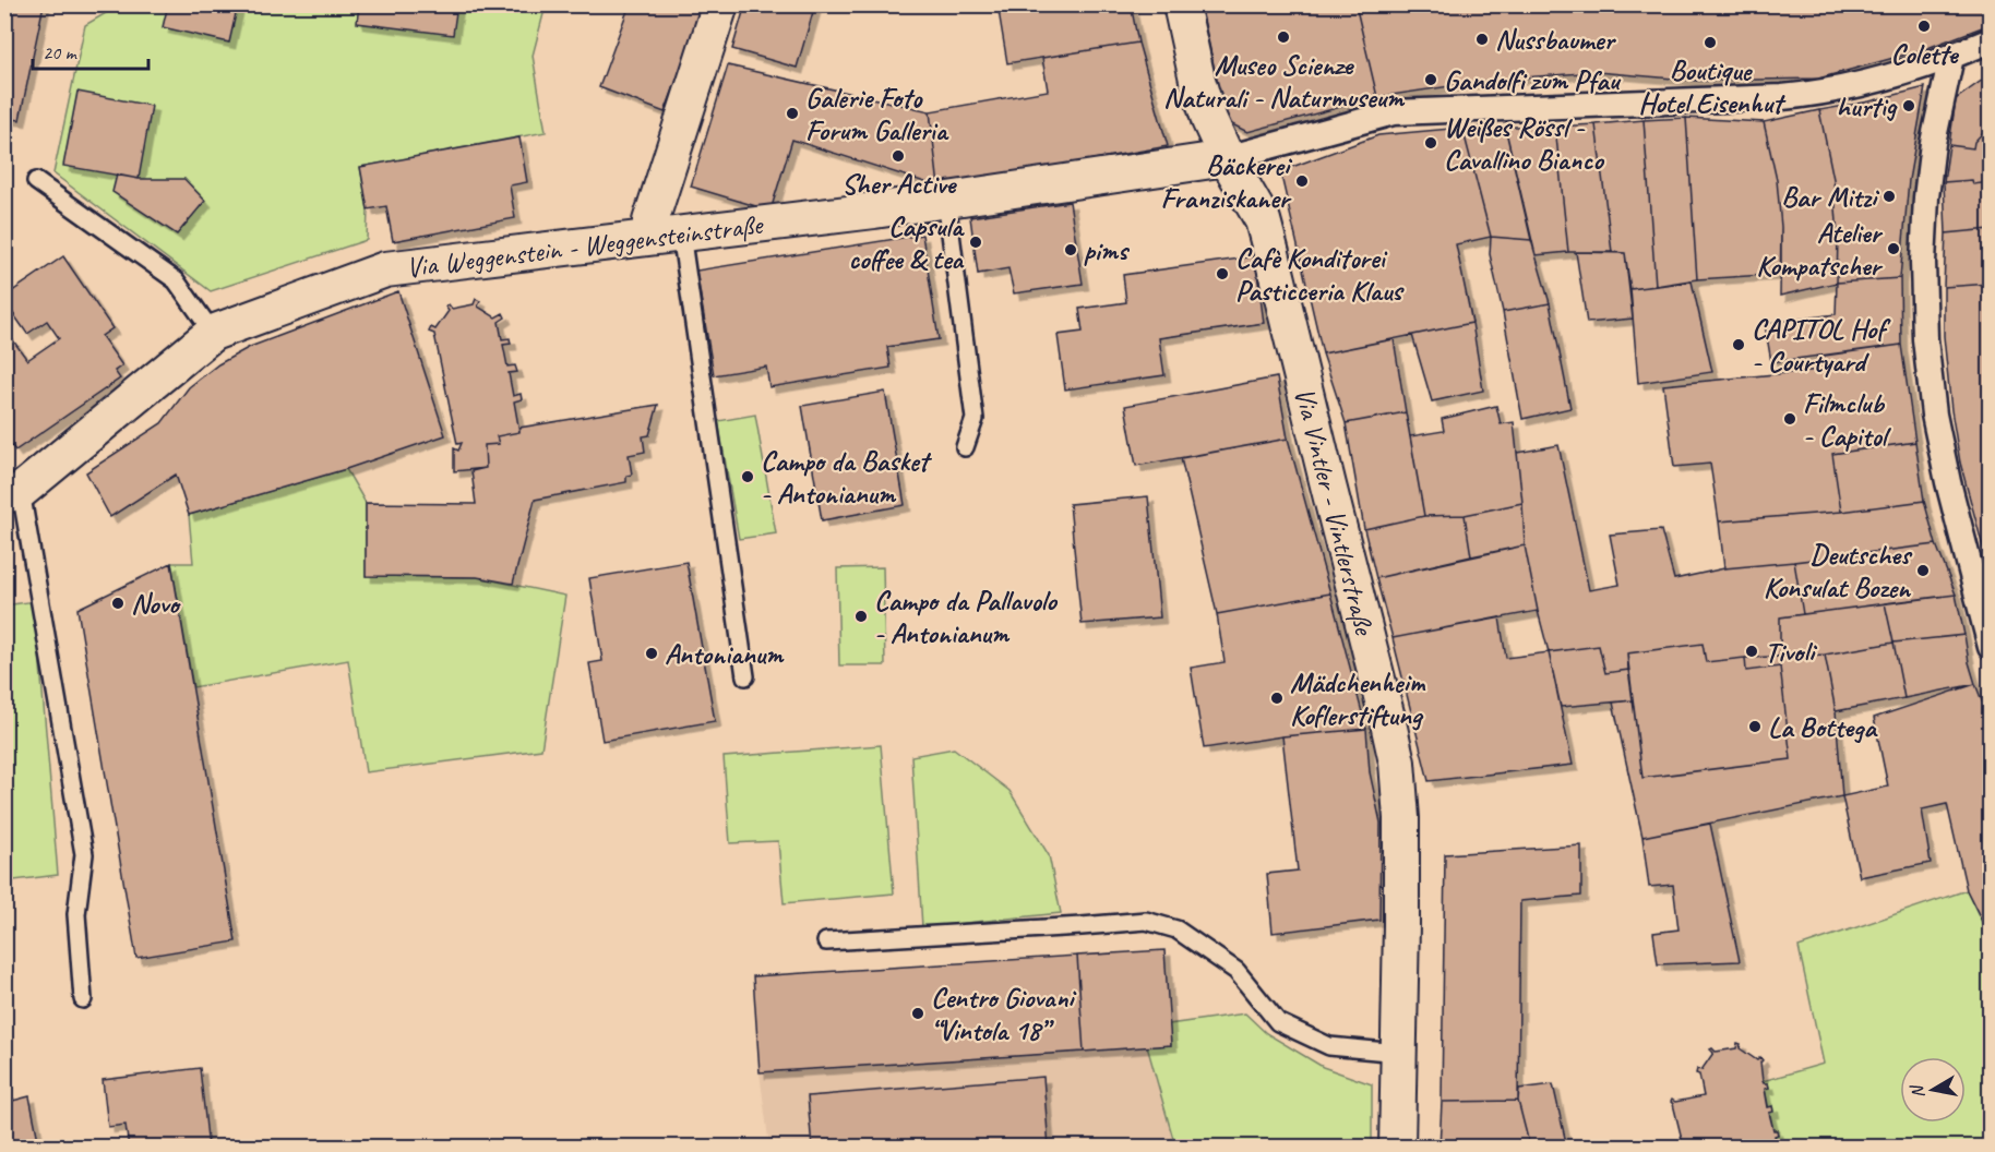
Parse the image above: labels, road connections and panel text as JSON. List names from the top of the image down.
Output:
{
  "streets": {
    "street": ["Via Weggenstein - Weggensteinstraße", "Via Vintler - Vintlerstraße"]
  },
  "crossings": [
    ["Via Weggenstein - Weggensteinstraße", "Via Vintler - Vintlerstraße"]
  ],
  "places": [
    "Colette",
    "Museo Scienze Naturali - Naturmuseum",
    "Nussbaumer",
    "Boutique Hotel Eisenhut",
    "Gandolfi zum Pfau",
    "hurtig",
    "Galerie Foto Forum Galleria",
    "Weißes Rössl - Cavallino Bianco",
    "Sher Active",
    "Bäckerei Franziskaner",
    "Bar Mitzi",
    "Capsula coffee & tea",
    "Atelier Kompatscher",
    "pims",
    "Cafè Konditorei Pasticceria Klaus",
    "CAPITOL Hof - Courtyard",
    "Filmclub - Capitol",
    "Campo da Basket - Antonianum",
    "Deutsches Konsulat Bozen",
    "Novo",
    "Campo da Pallavolo - Antonianum",
    "Tivoli",
    "Antonianum",
    "Mädchenheim Koflerstiftung",
    "La Bottega",
    "Centro Giovani “Vintola 18”"
  ],
  "scale_bar": "20 m",
  "north": "left"
}
